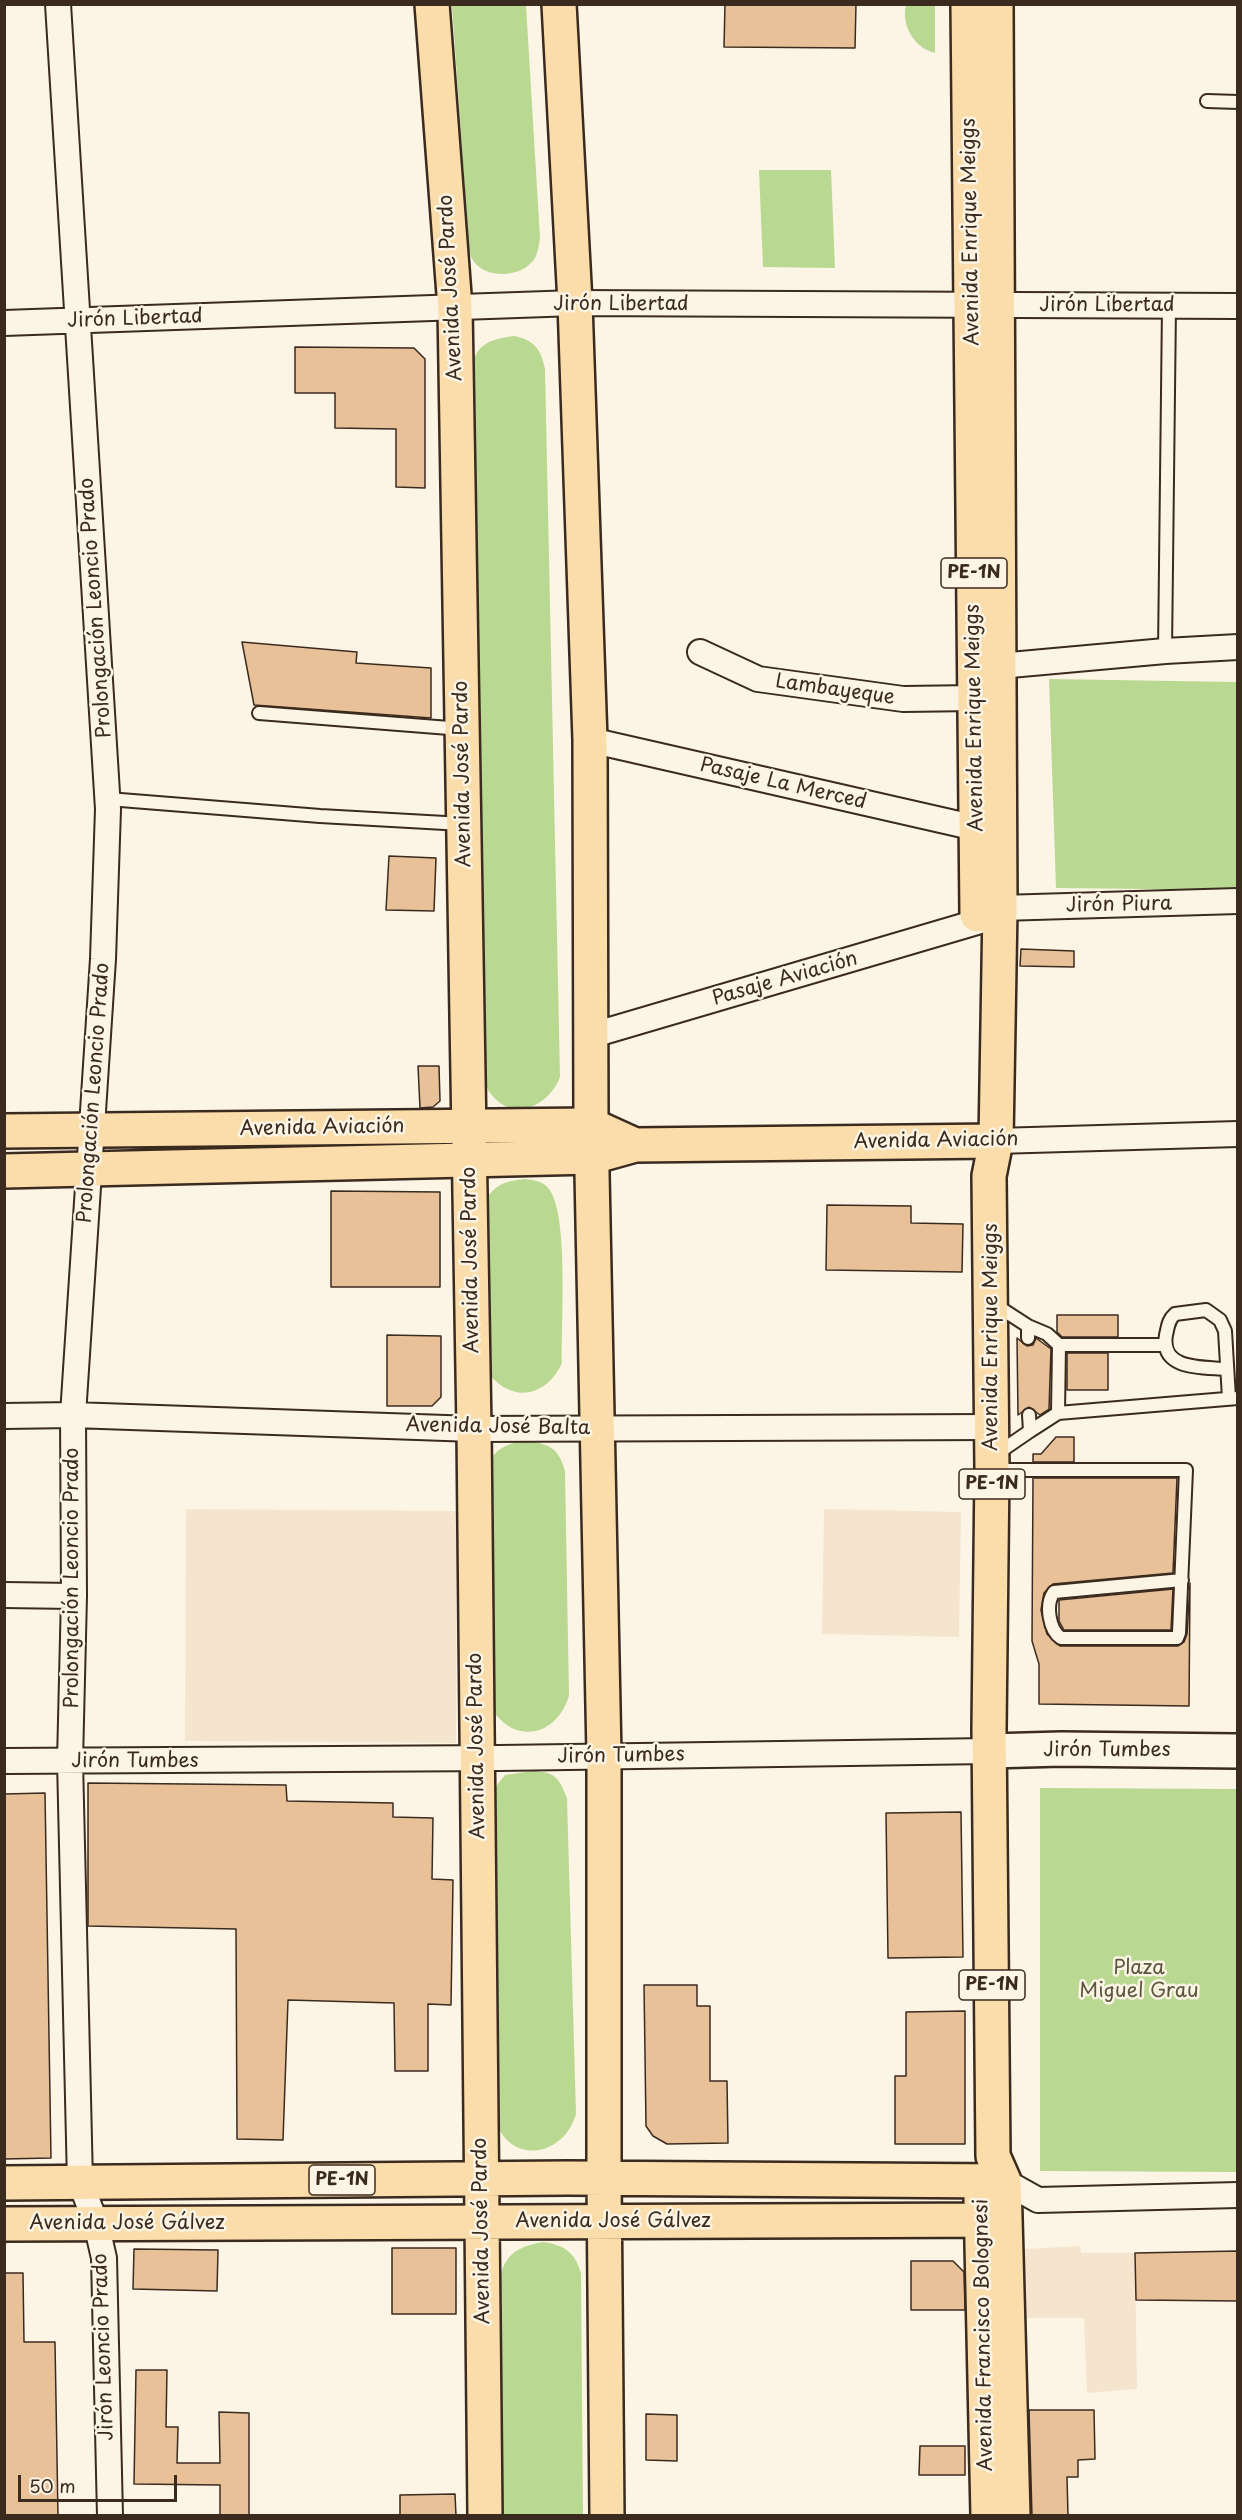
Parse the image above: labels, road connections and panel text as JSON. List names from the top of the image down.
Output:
{
  "streets": {
    "main road": [
      "Avenida Enrique Meiggs",
      "Avenida José Pardo",
      "PE-1N",
      "Avenida Aviación",
      "Jirón Tumbes",
      "Avenida José Gálvez",
      "Avenida Francisco Bolognesi"
    ],
    "street": [
      "Jirón Libertad",
      "Prolongación Leoncio Prado",
      "Lambayeque",
      "Pasaje La Merced",
      "Jirón Piura",
      "Pasaje Aviación",
      "Avenida José Balta",
      "Jirón Leoncio Prado"
    ]
  },
  "crossings": [
    ["Avenida Enrique Meiggs", "Jirón Libertad"],
    ["Avenida Enrique Meiggs", "Lambayeque"],
    ["Avenida Enrique Meiggs", "Pasaje La Merced"],
    ["Avenida Enrique Meiggs", "Jirón Piura"],
    ["Avenida Enrique Meiggs", "Pasaje Aviación"],
    ["Avenida Enrique Meiggs", "Avenida Aviación"],
    ["Avenida Enrique Meiggs", "Avenida José Balta"],
    ["Avenida Enrique Meiggs", "Jirón Tumbes"],
    ["Avenida Enrique Meiggs", "Avenida Francisco Bolognesi"],
    ["Avenida José Pardo", "Jirón Libertad"],
    ["Avenida José Pardo", "Avenida Aviación"],
    ["Avenida José Pardo", "Avenida José Balta"],
    ["Avenida José Pardo", "Jirón Tumbes"],
    ["Avenida José Pardo", "Avenida José Gálvez"],
    ["Jirón Libertad", "Prolongación Leoncio Prado"],
    ["Prolongación Leoncio Prado", "Avenida Aviación"],
    ["Prolongación Leoncio Prado", "Avenida José Balta"],
    ["Prolongación Leoncio Prado", "Jirón Tumbes"],
    ["Prolongación Leoncio Prado", "Avenida José Gálvez"],
    ["Prolongación Leoncio Prado", "Jirón Leoncio Prado"],
    ["Jirón Piura", "Pasaje Aviación"],
    ["Jirón Tumbes", "Avenida Francisco Bolognesi"],
    ["Avenida José Gálvez", "Avenida Francisco Bolognesi"],
    ["Avenida José Gálvez", "Jirón Leoncio Prado"]
  ],
  "parks": ["Plaza Miguel Grau"],
  "scale_bar": "50 m"
}
